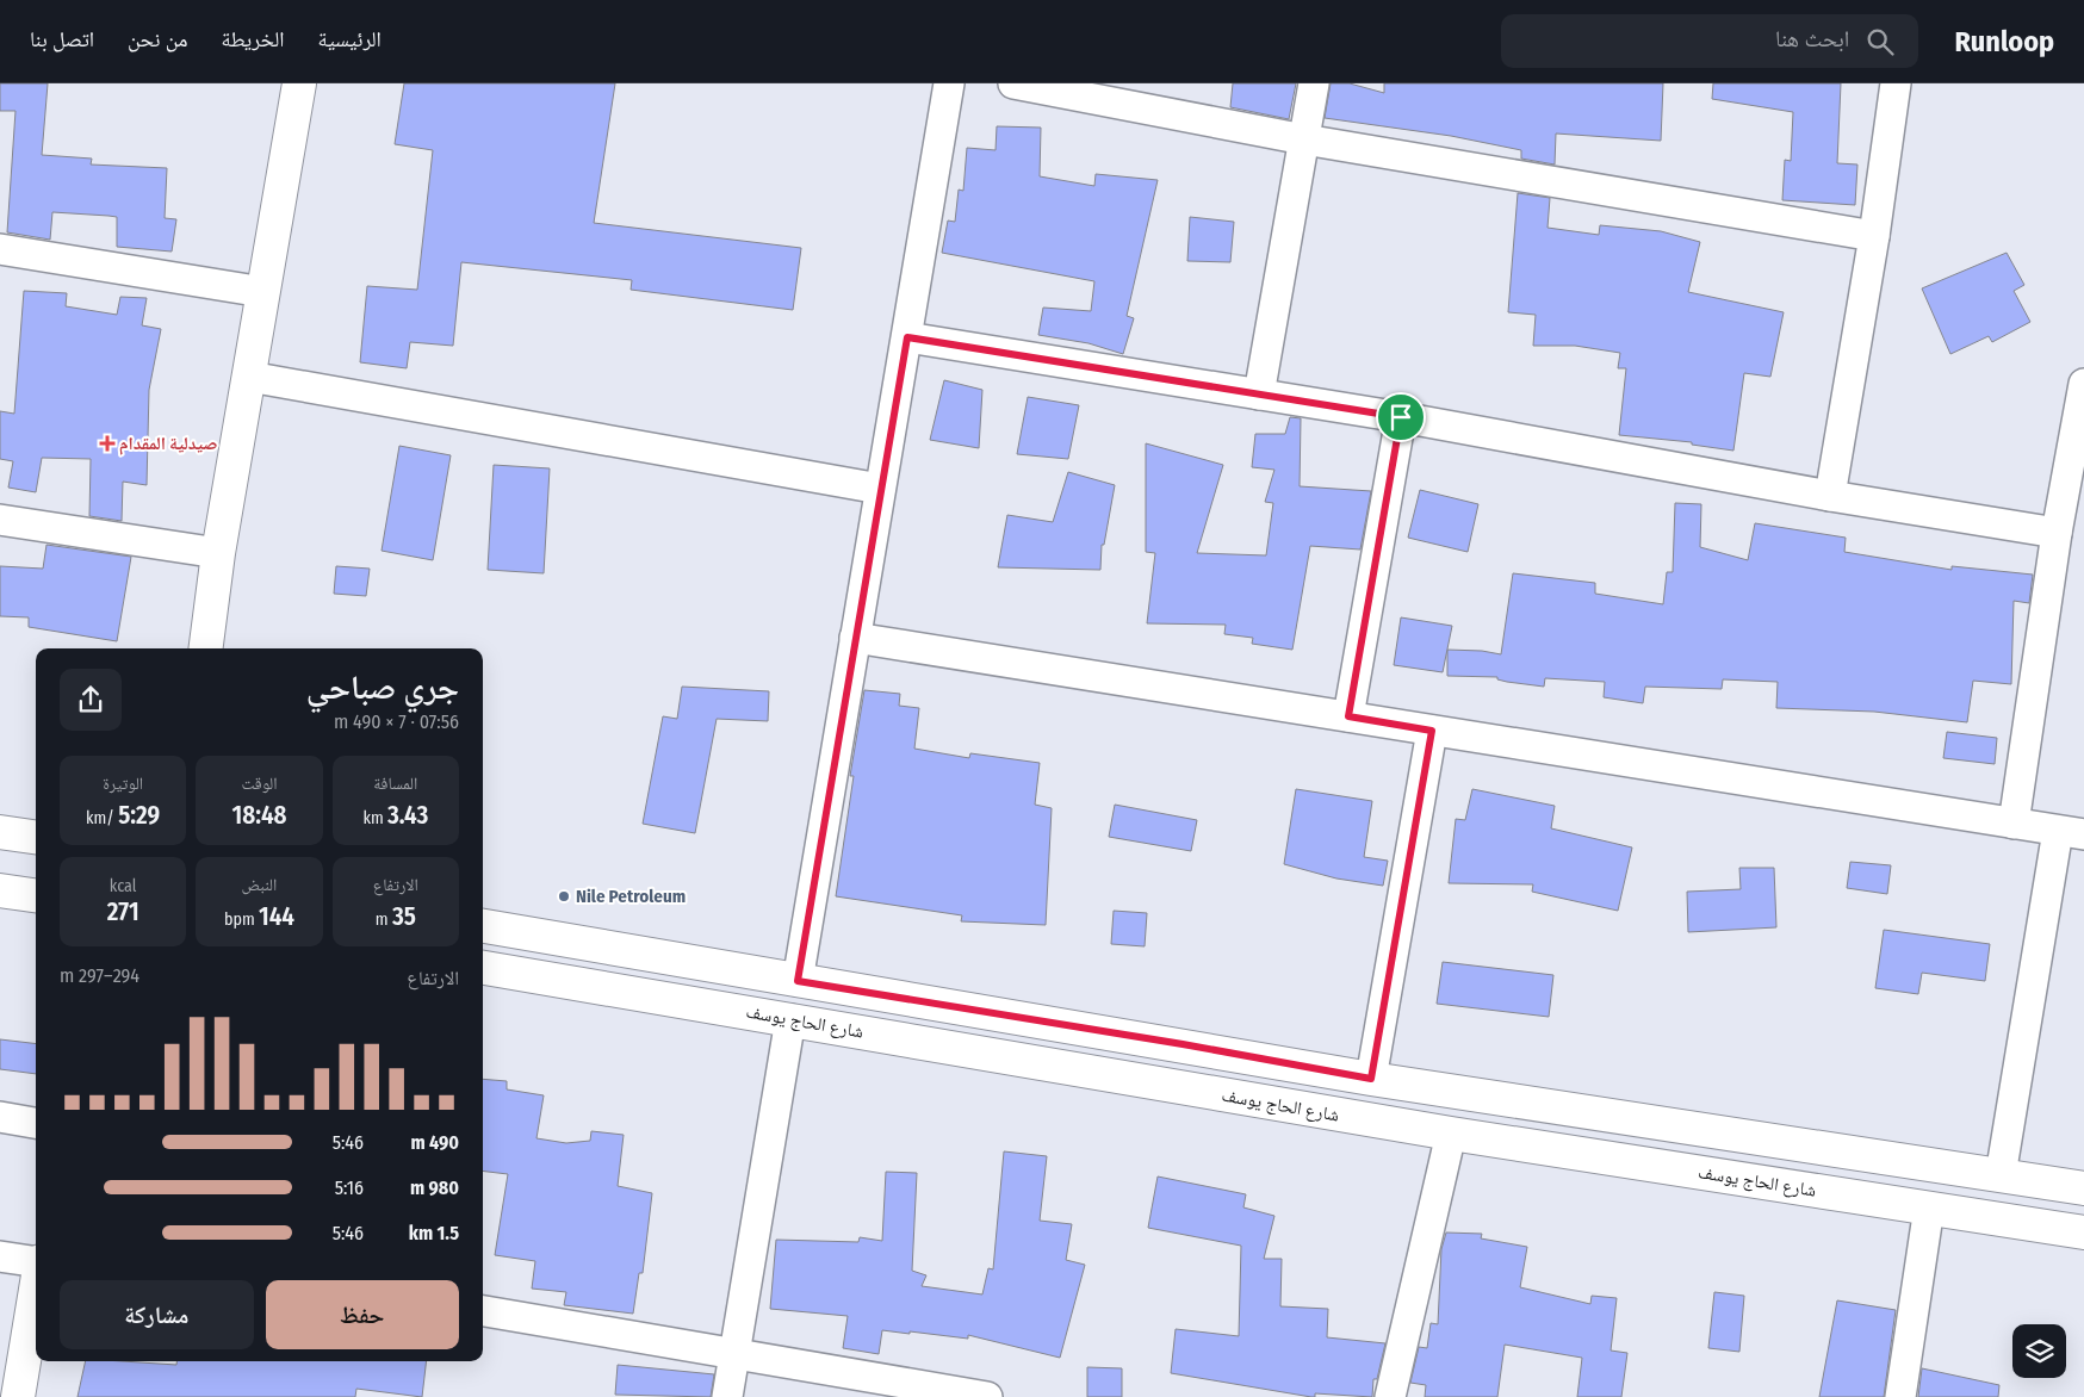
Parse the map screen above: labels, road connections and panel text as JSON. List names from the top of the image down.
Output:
{
  "streets": {
    "main road": ["شارع الحاج يوسف"]
  },
  "places": {
    "health": ["صيدلية المقدام"],
    "other": ["Nile Petroleum"]
  },
  "page": {
    "header": "Runloop",
    "search": "ابحث هنا",
    "nav": [
      "الرئيسية",
      "الخريطة",
      "من نحن",
      "اتصل بنا"
    ],
    "heading": ["جري صباحي", "07:56 · 7 × 490 m"],
    "stats": [
      ["المسافة", "3.43 km"],
      ["الوقت", "18:48"],
      ["الوتيرة", "5:29 /km"],
      ["الارتفاع", "35 m"],
      ["النبض", "144 bpm"],
      ["kcal", "271"]
    ],
    "chart": ["الارتفاع", "294–297 m"],
    "list": [
      {
        "name": "490 m",
        "note": "5:46"
      },
      {
        "name": "980 m",
        "note": "5:16"
      },
      {
        "name": "1.5 km",
        "note": "5:46"
      }
    ],
    "buttons": ["حفظ", "مشاركة"]
  }
}
